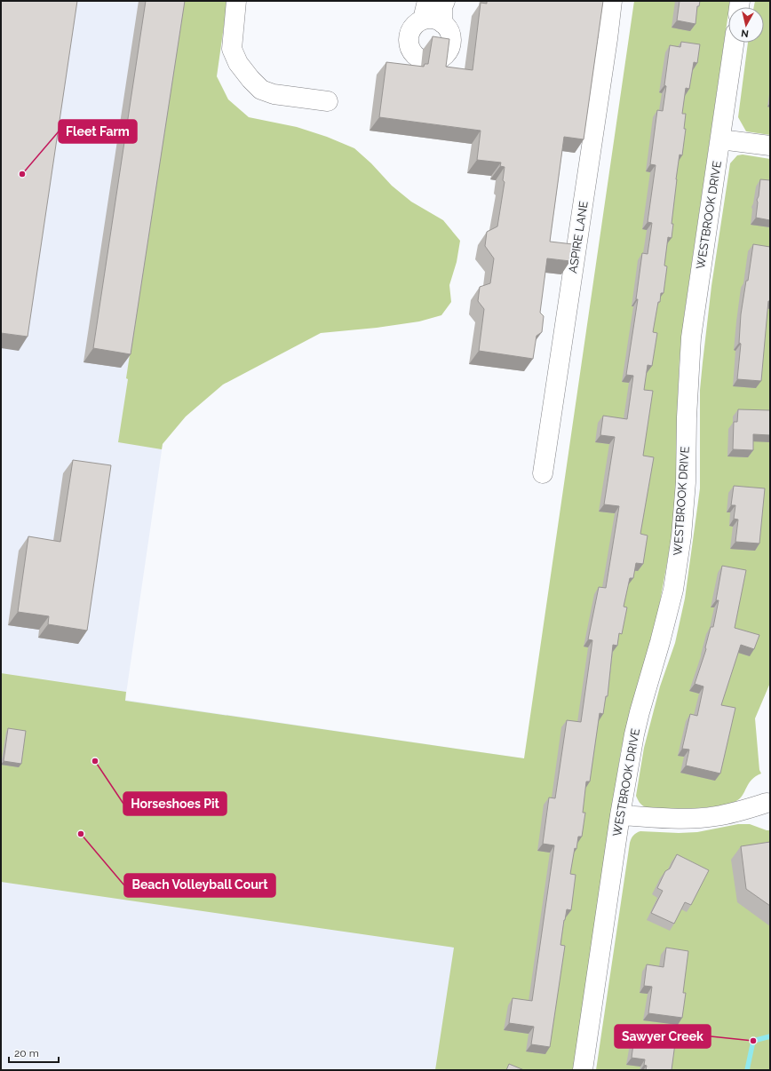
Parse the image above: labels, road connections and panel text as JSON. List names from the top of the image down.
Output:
{
  "streets": {
    "street": ["WESTBROOK DRIVE", "ASPIRE LANE"]
  },
  "places": [
    "Fleet Farm",
    "Horseshoes Pit",
    "Beach Volleyball Court",
    "Sawyer Creek"
  ],
  "scale_bar": "20 m",
  "north": "bottom"
}
